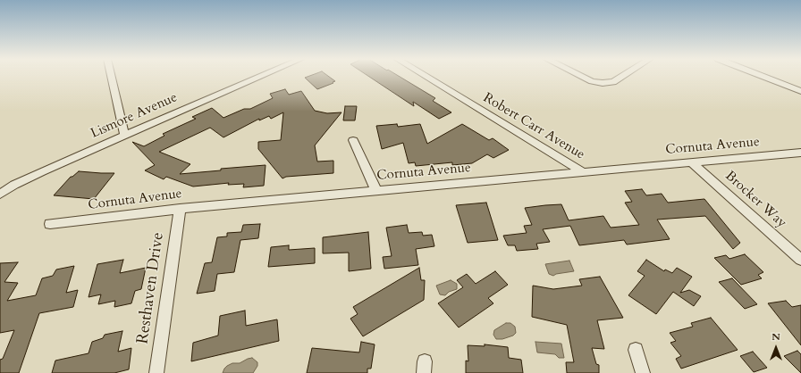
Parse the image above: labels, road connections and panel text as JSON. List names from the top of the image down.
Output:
{
  "streets": {
    "street": [
      "Lismore Avenue",
      "Robert Carr Avenue",
      "Cornuta Avenue",
      "Brocker Way",
      "Resthaven Drive"
    ]
  },
  "crossings": [
    ["Robert Carr Avenue", "Cornuta Avenue"],
    ["Cornuta Avenue", "Brocker Way"],
    ["Cornuta Avenue", "Resthaven Drive"]
  ],
  "north": "top"
}
